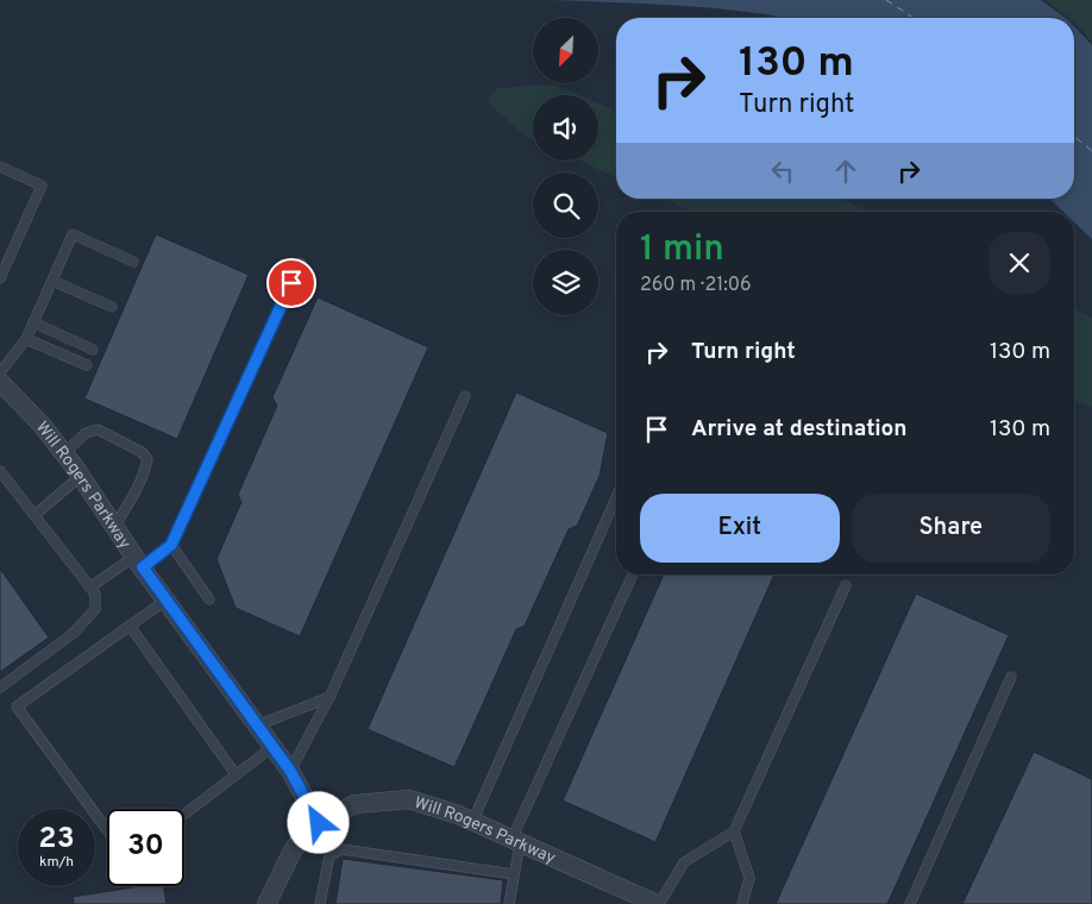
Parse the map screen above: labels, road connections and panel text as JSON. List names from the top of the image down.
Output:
{
  "streets": {
    "street": ["Will Rogers Parkway"]
  },
  "north": "bottom left",
  "page": {
    "turn": ["130 m", "Turn right"],
    "heading": ["1 min", "260 m · 21:06"],
    "list": [
      {
        "name": "Turn right",
        "value": "130 m"
      },
      {
        "name": "Arrive at destination",
        "value": "130 m"
      }
    ],
    "buttons": ["Exit", "Share"],
    "speed": "23 km/h",
    "limit": "30"
  }
}
